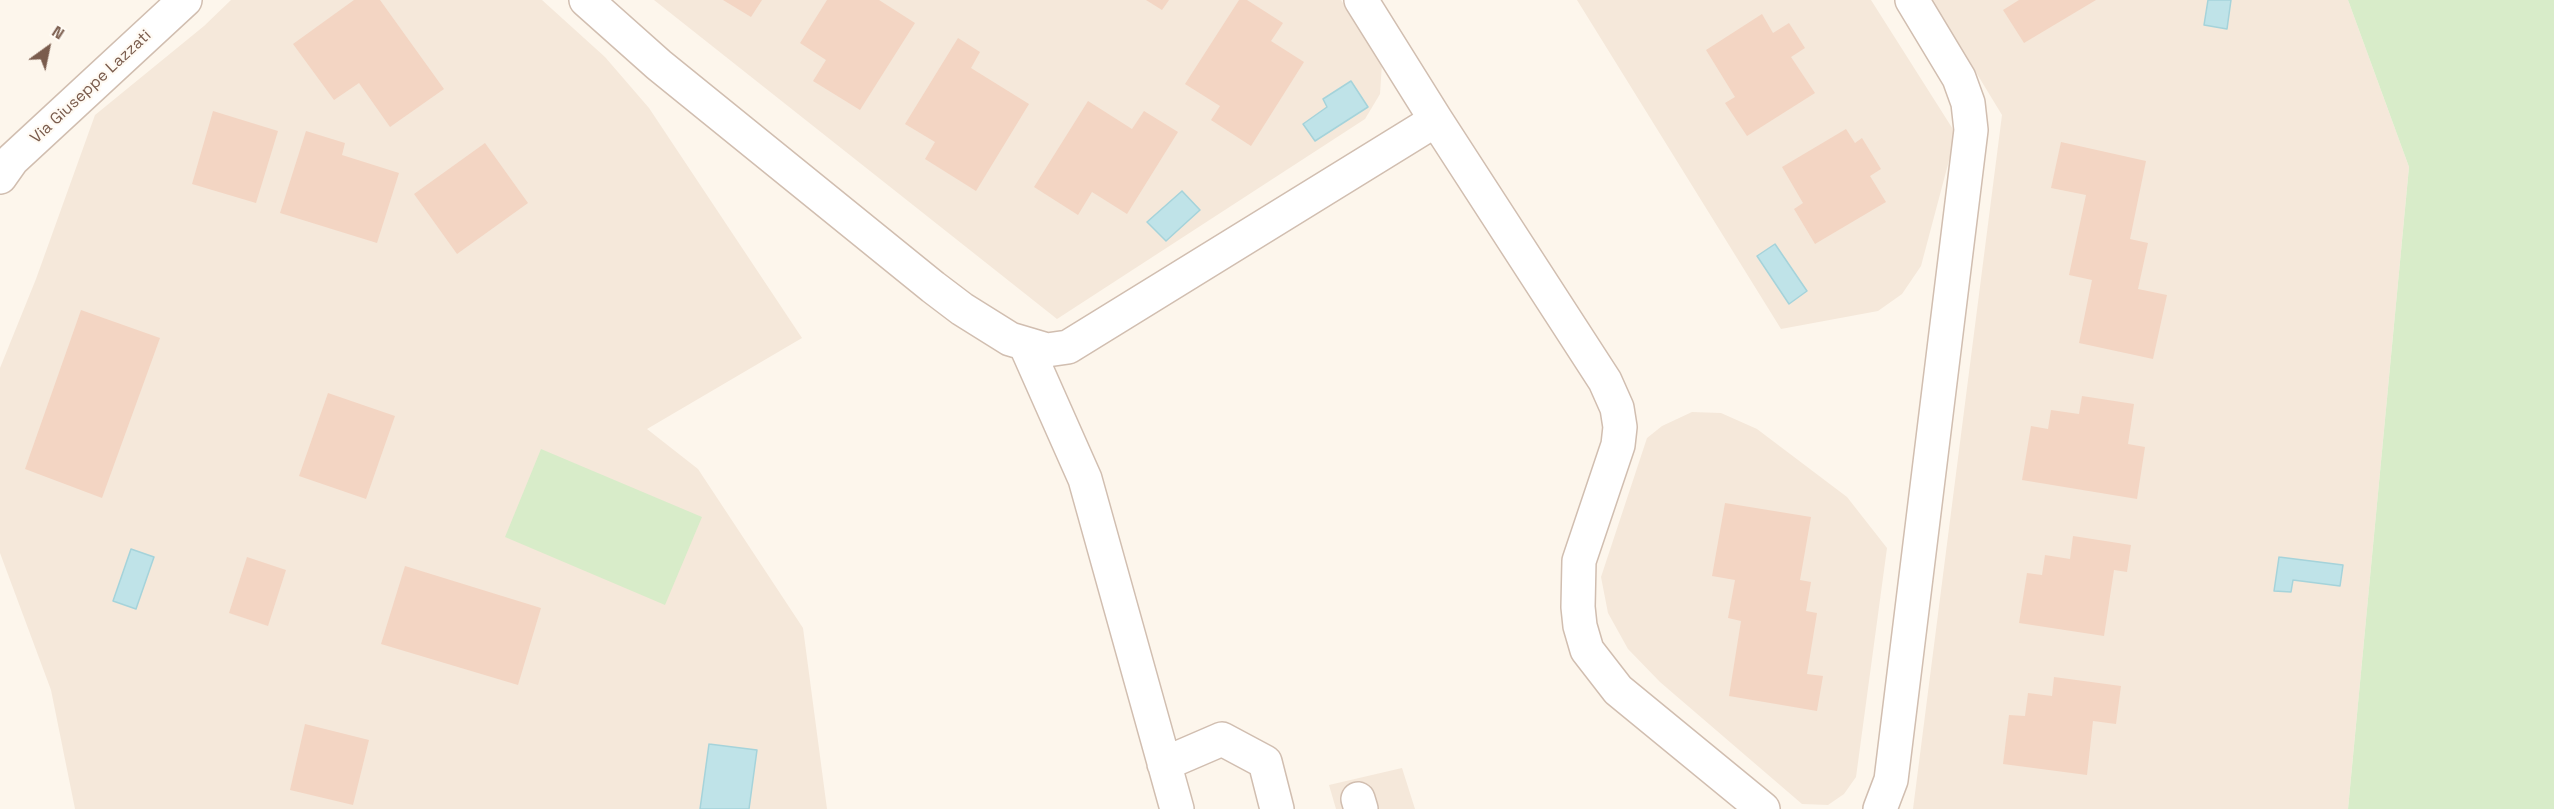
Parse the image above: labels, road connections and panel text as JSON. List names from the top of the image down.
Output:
{
  "streets": {
    "street": ["Via Giuseppe Lazzati"]
  },
  "north": "top right"
}
